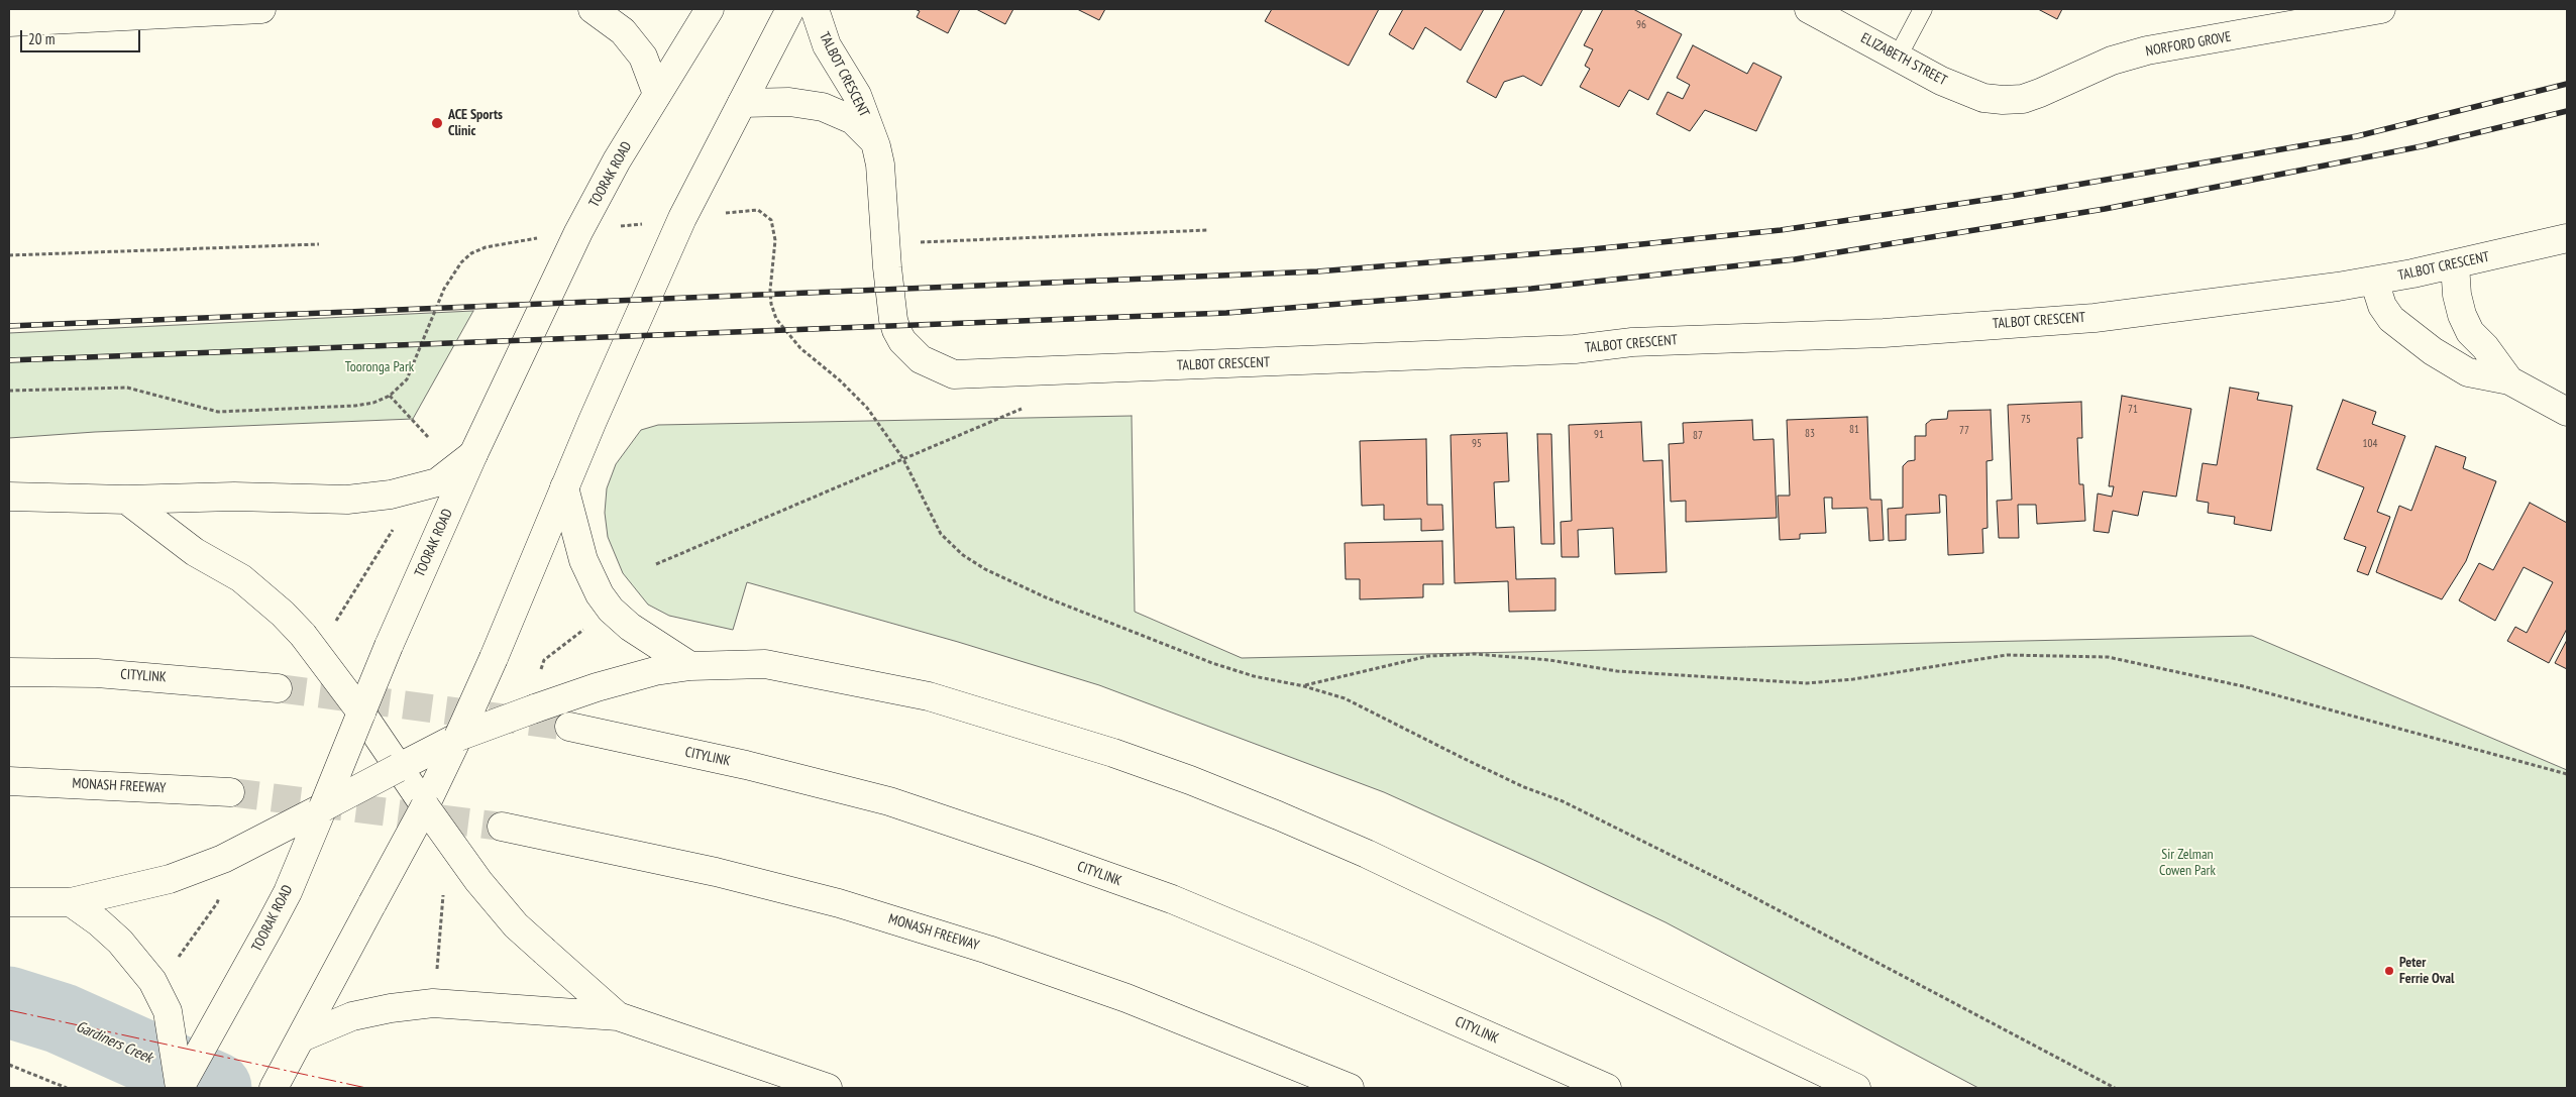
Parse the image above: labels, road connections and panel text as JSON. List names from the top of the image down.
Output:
{
  "streets": {
    "main road": [
      "NORFORD GROVE",
      "ELIZABETH STREET",
      "TALBOT CRESCENT",
      "TOORAK ROAD",
      "CITYLINK",
      "MONASH FREEWAY"
    ]
  },
  "crossings": [
    ["NORFORD GROVE", "ELIZABETH STREET"]
  ],
  "water": ["Gardiners Creek"],
  "parks": ["Tooronga Park", "Sir Zelman Cowen Park"],
  "places": ["ACE Sports Clinic", "Peter Ferrie Oval"],
  "house_numbers": [
    "96",
    "71",
    "75",
    "81",
    "77",
    "83",
    "91",
    "87",
    "95",
    "104"
  ],
  "scale_bar": "20 m"
}
